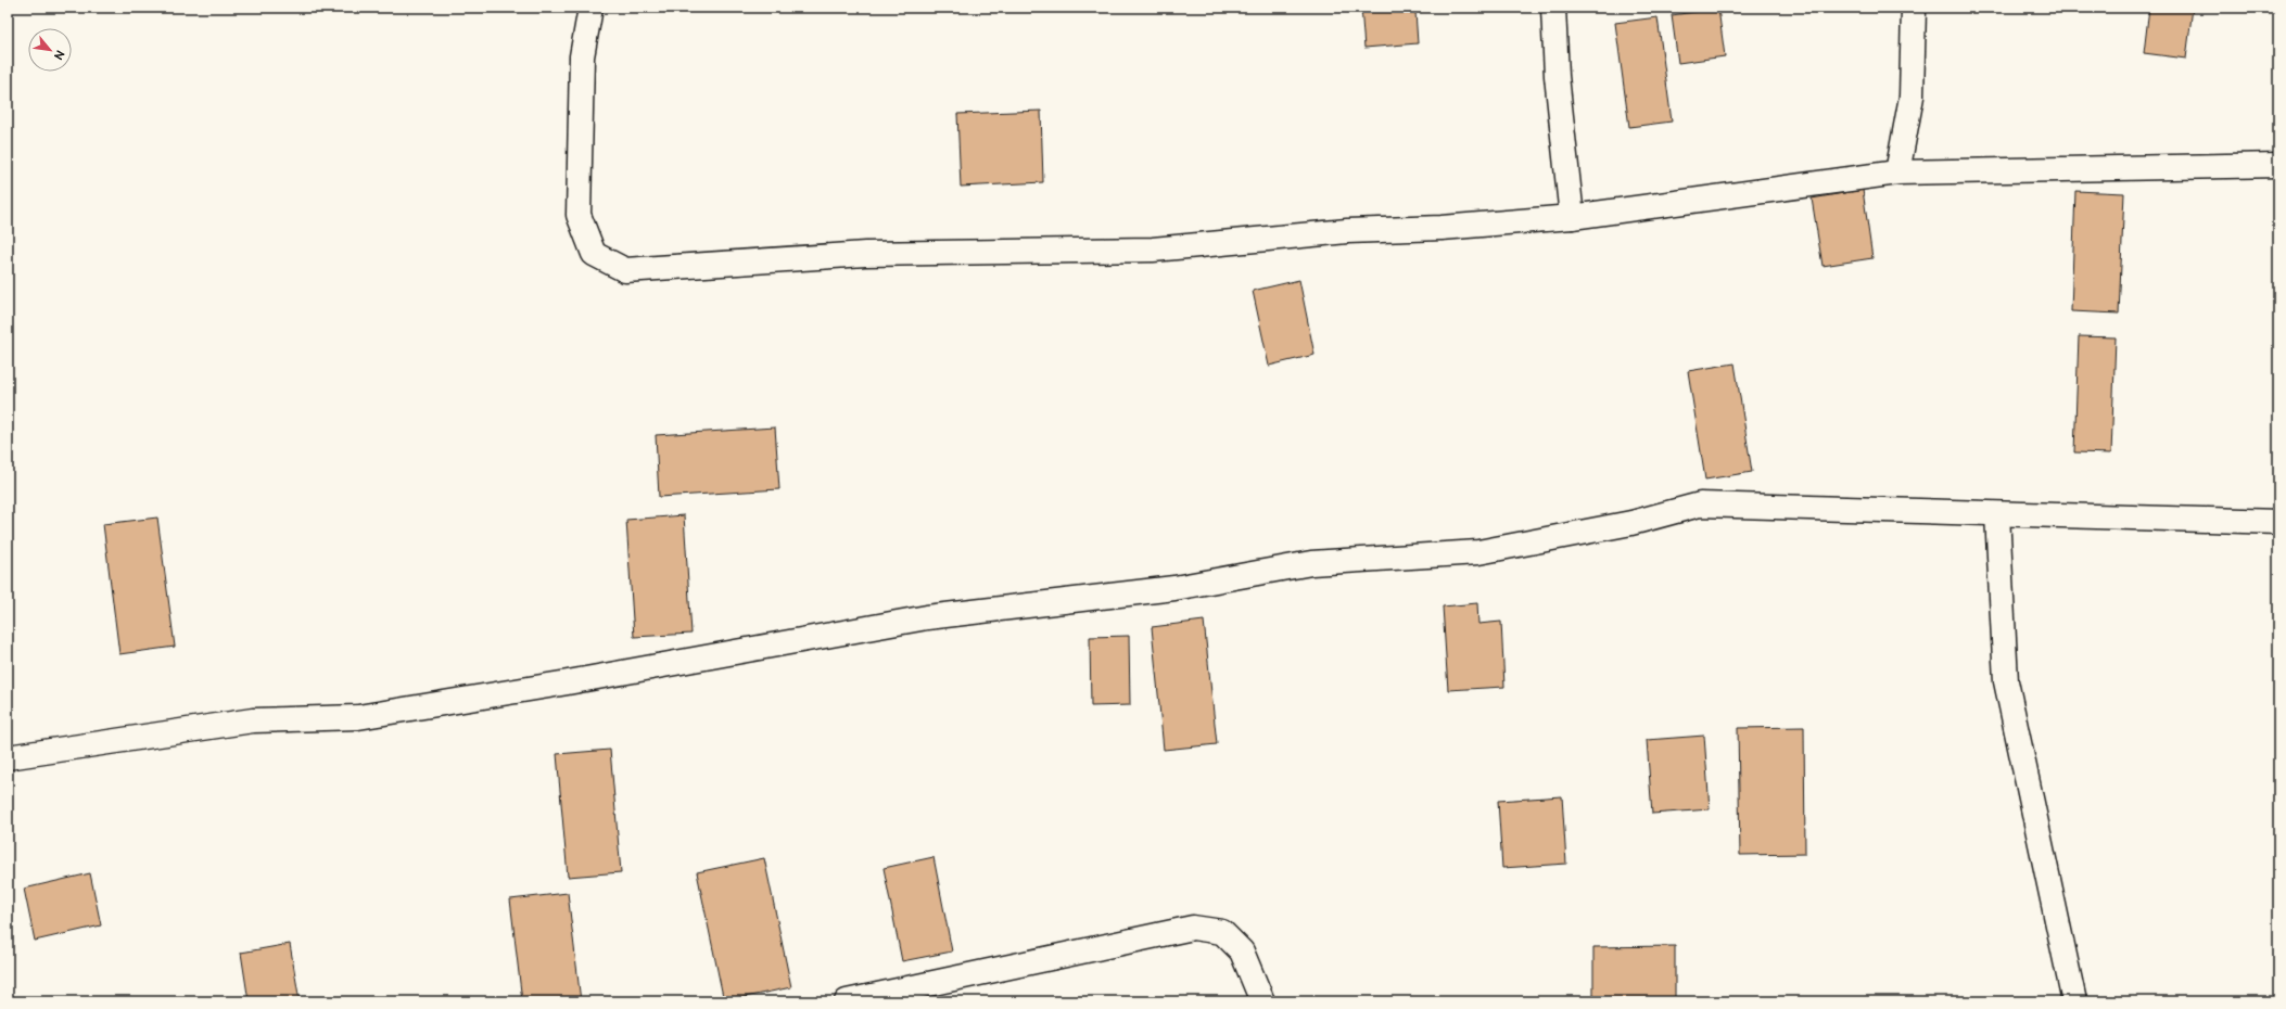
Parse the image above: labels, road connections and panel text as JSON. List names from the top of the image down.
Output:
{
  "north": "bottom right"
}
